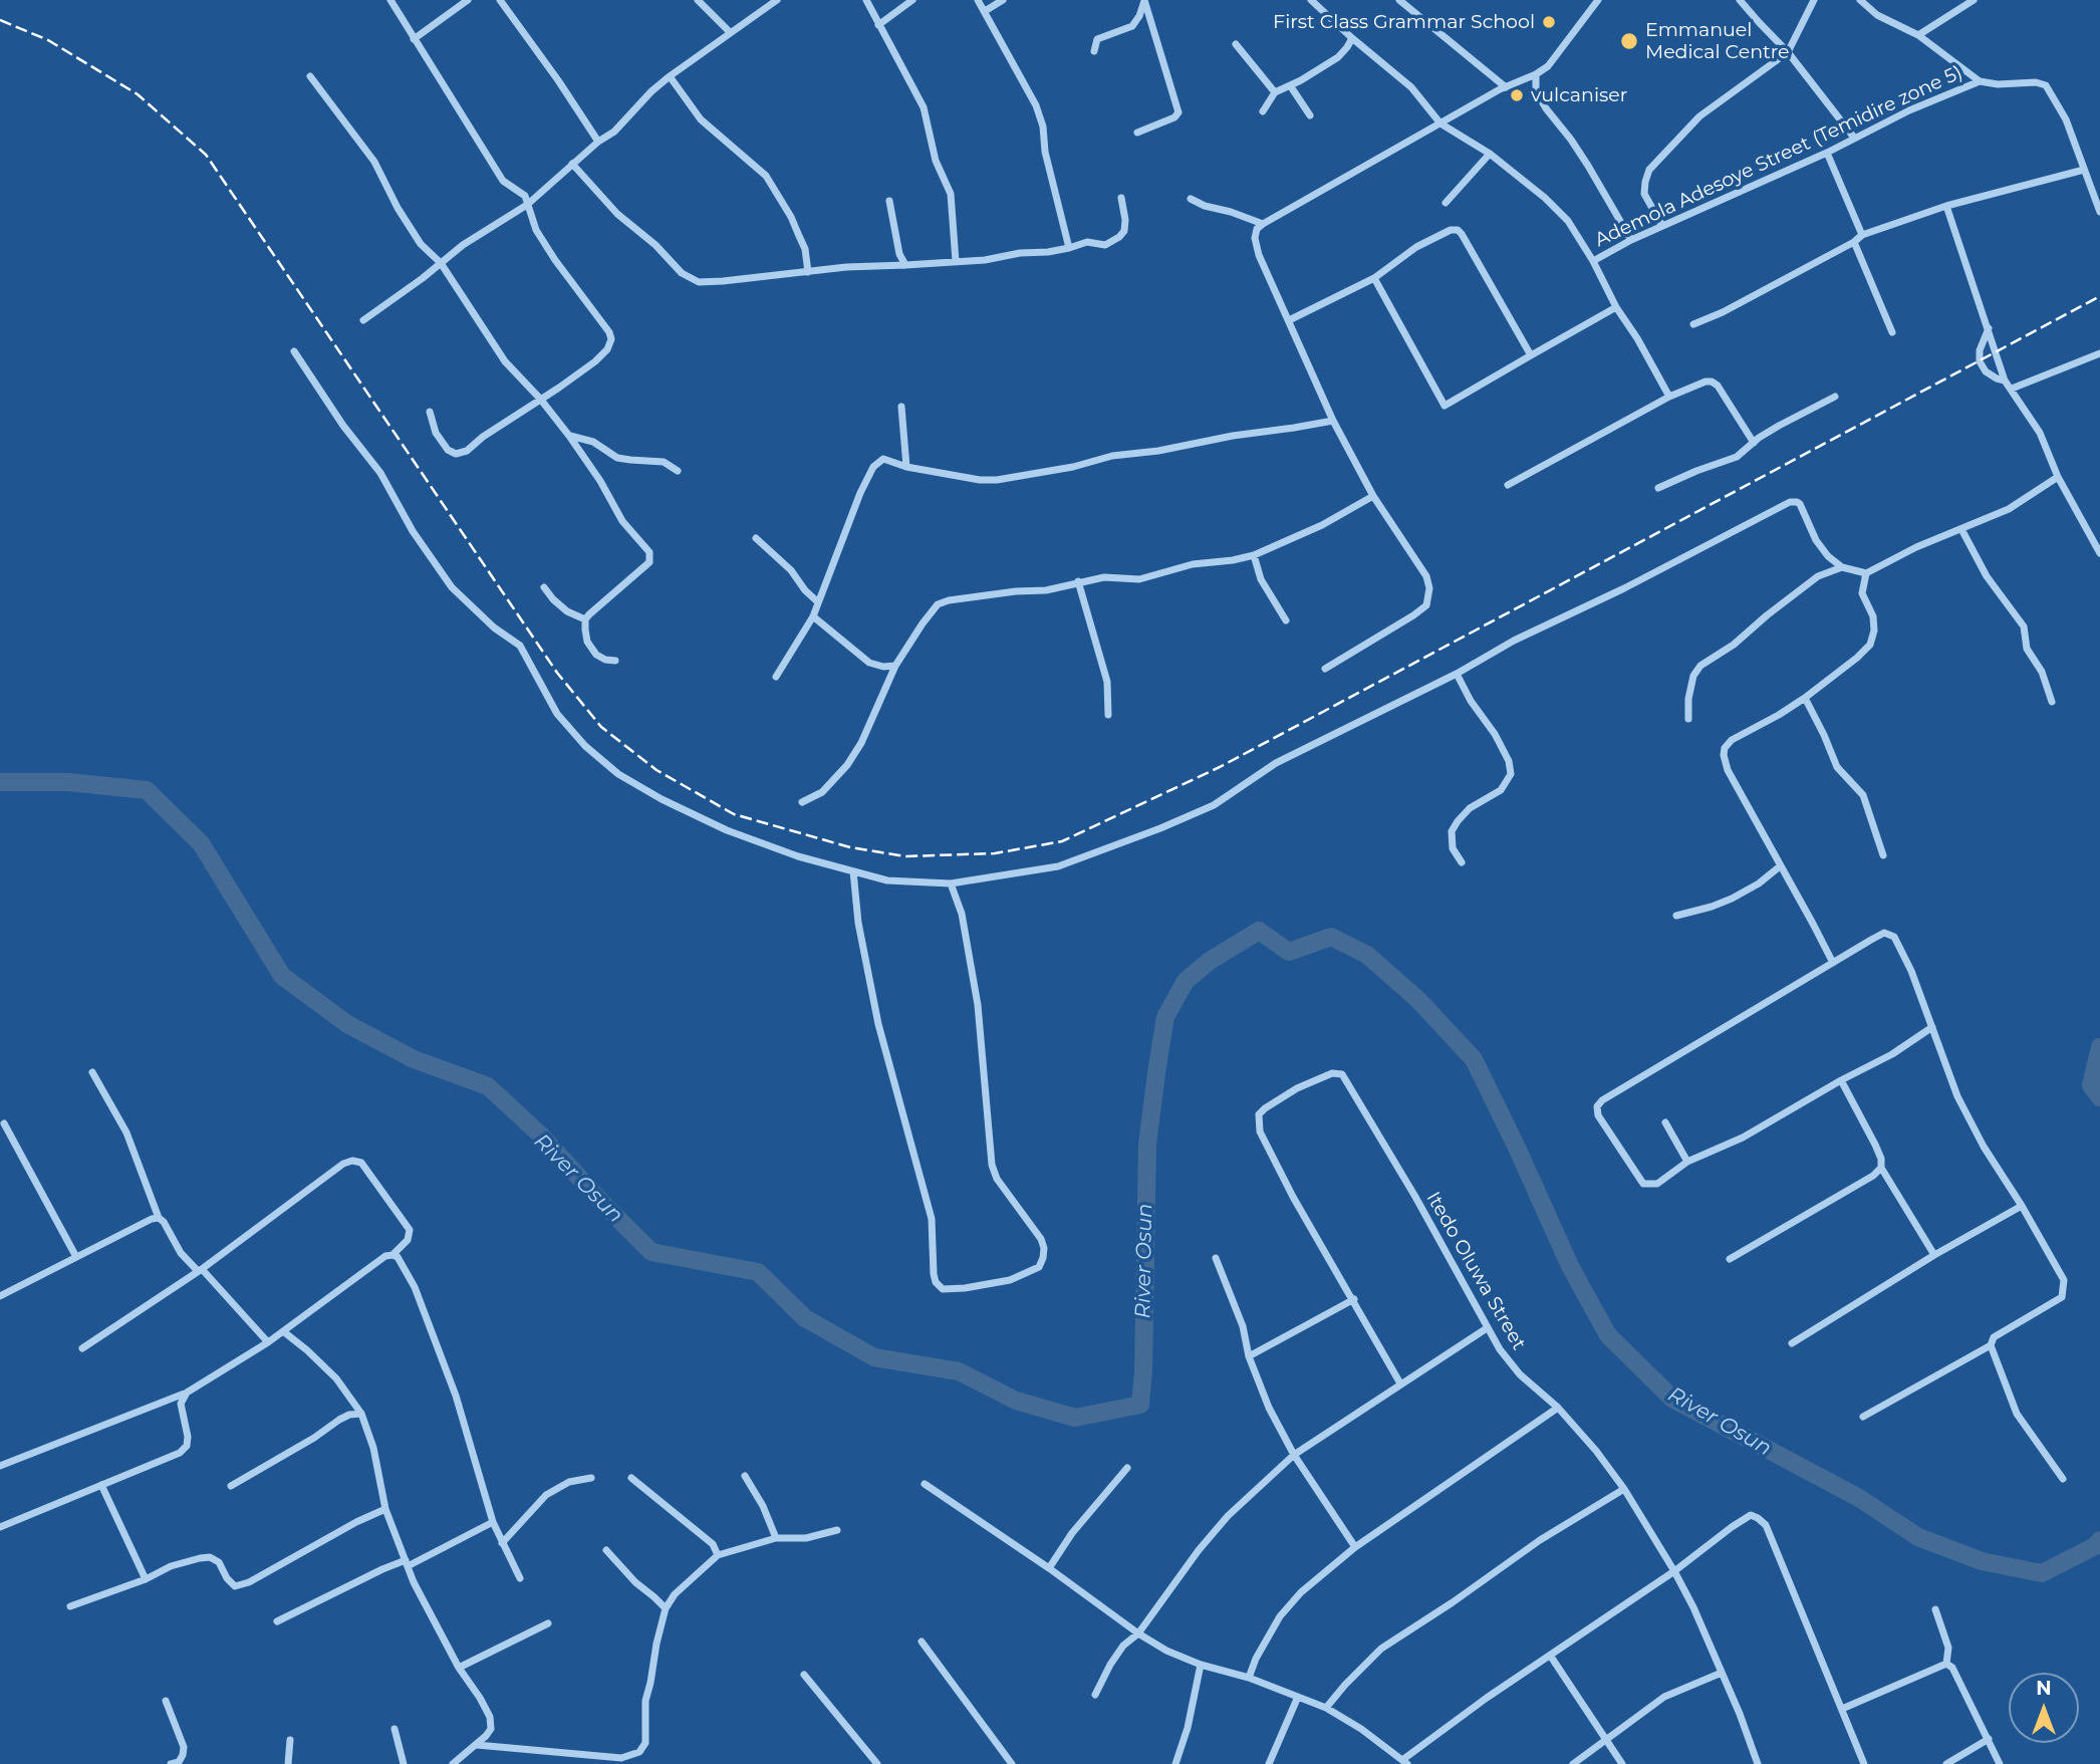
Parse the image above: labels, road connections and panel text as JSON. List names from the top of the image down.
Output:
{
  "streets": {
    "street": ["Ademola Adesoye Street (Temidire zone 5)", "Itedo Oluwa Street"]
  },
  "water": ["River Osun"],
  "places": ["First Class Grammar School", "Emmanuel Medical Centre", "vulcaniser"],
  "north": "top"
}
